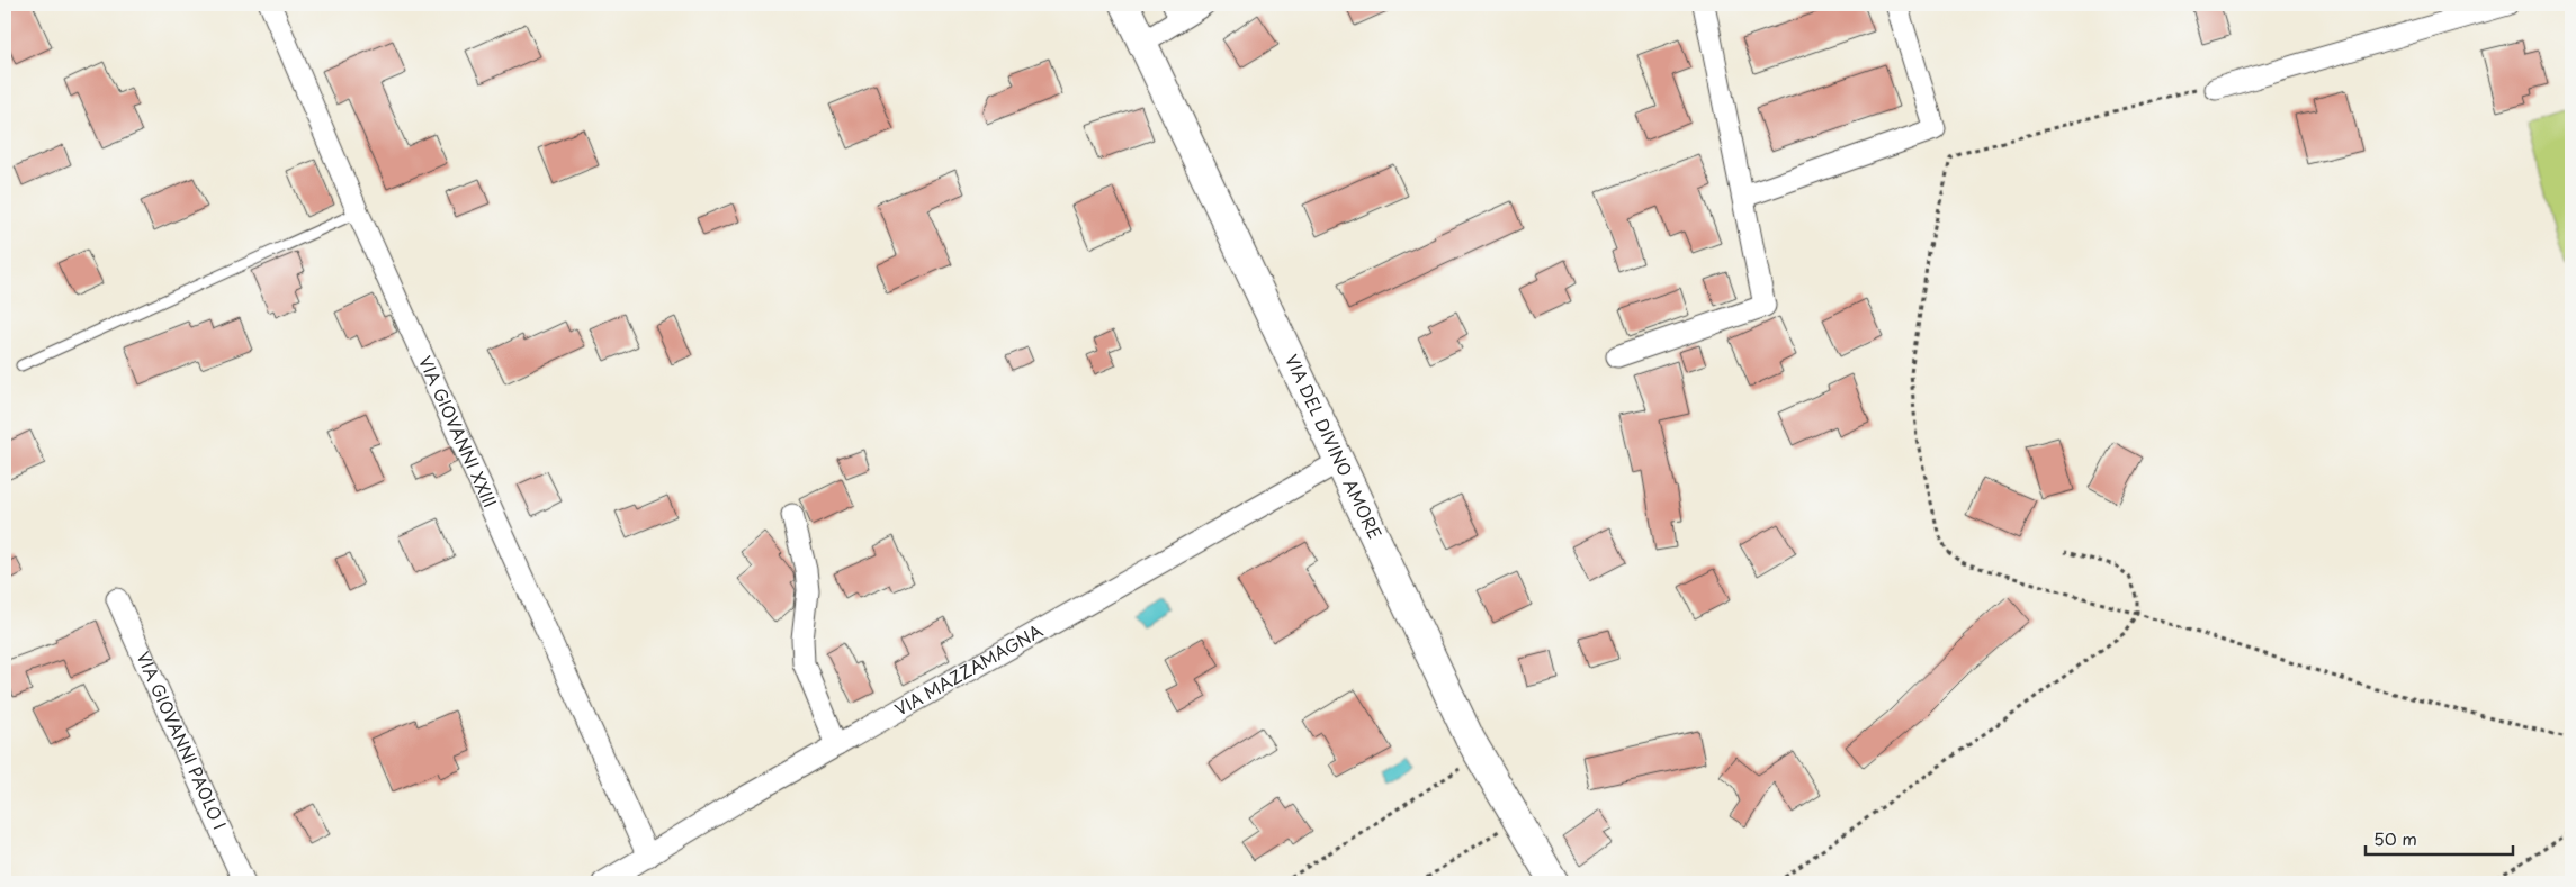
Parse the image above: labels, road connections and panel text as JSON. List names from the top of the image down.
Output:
{
  "streets": {
    "main road": ["VIA DEL DIVINO AMORE"],
    "street": ["VIA GIOVANNI XXIII", "VIA MAZZAMAGNA", "VIA GIOVANNI PAOLO I"]
  },
  "crossings": [
    ["VIA GIOVANNI XXIII", "VIA MAZZAMAGNA"],
    ["VIA DEL DIVINO AMORE", "VIA MAZZAMAGNA"]
  ],
  "scale_bar": "50 m"
}
